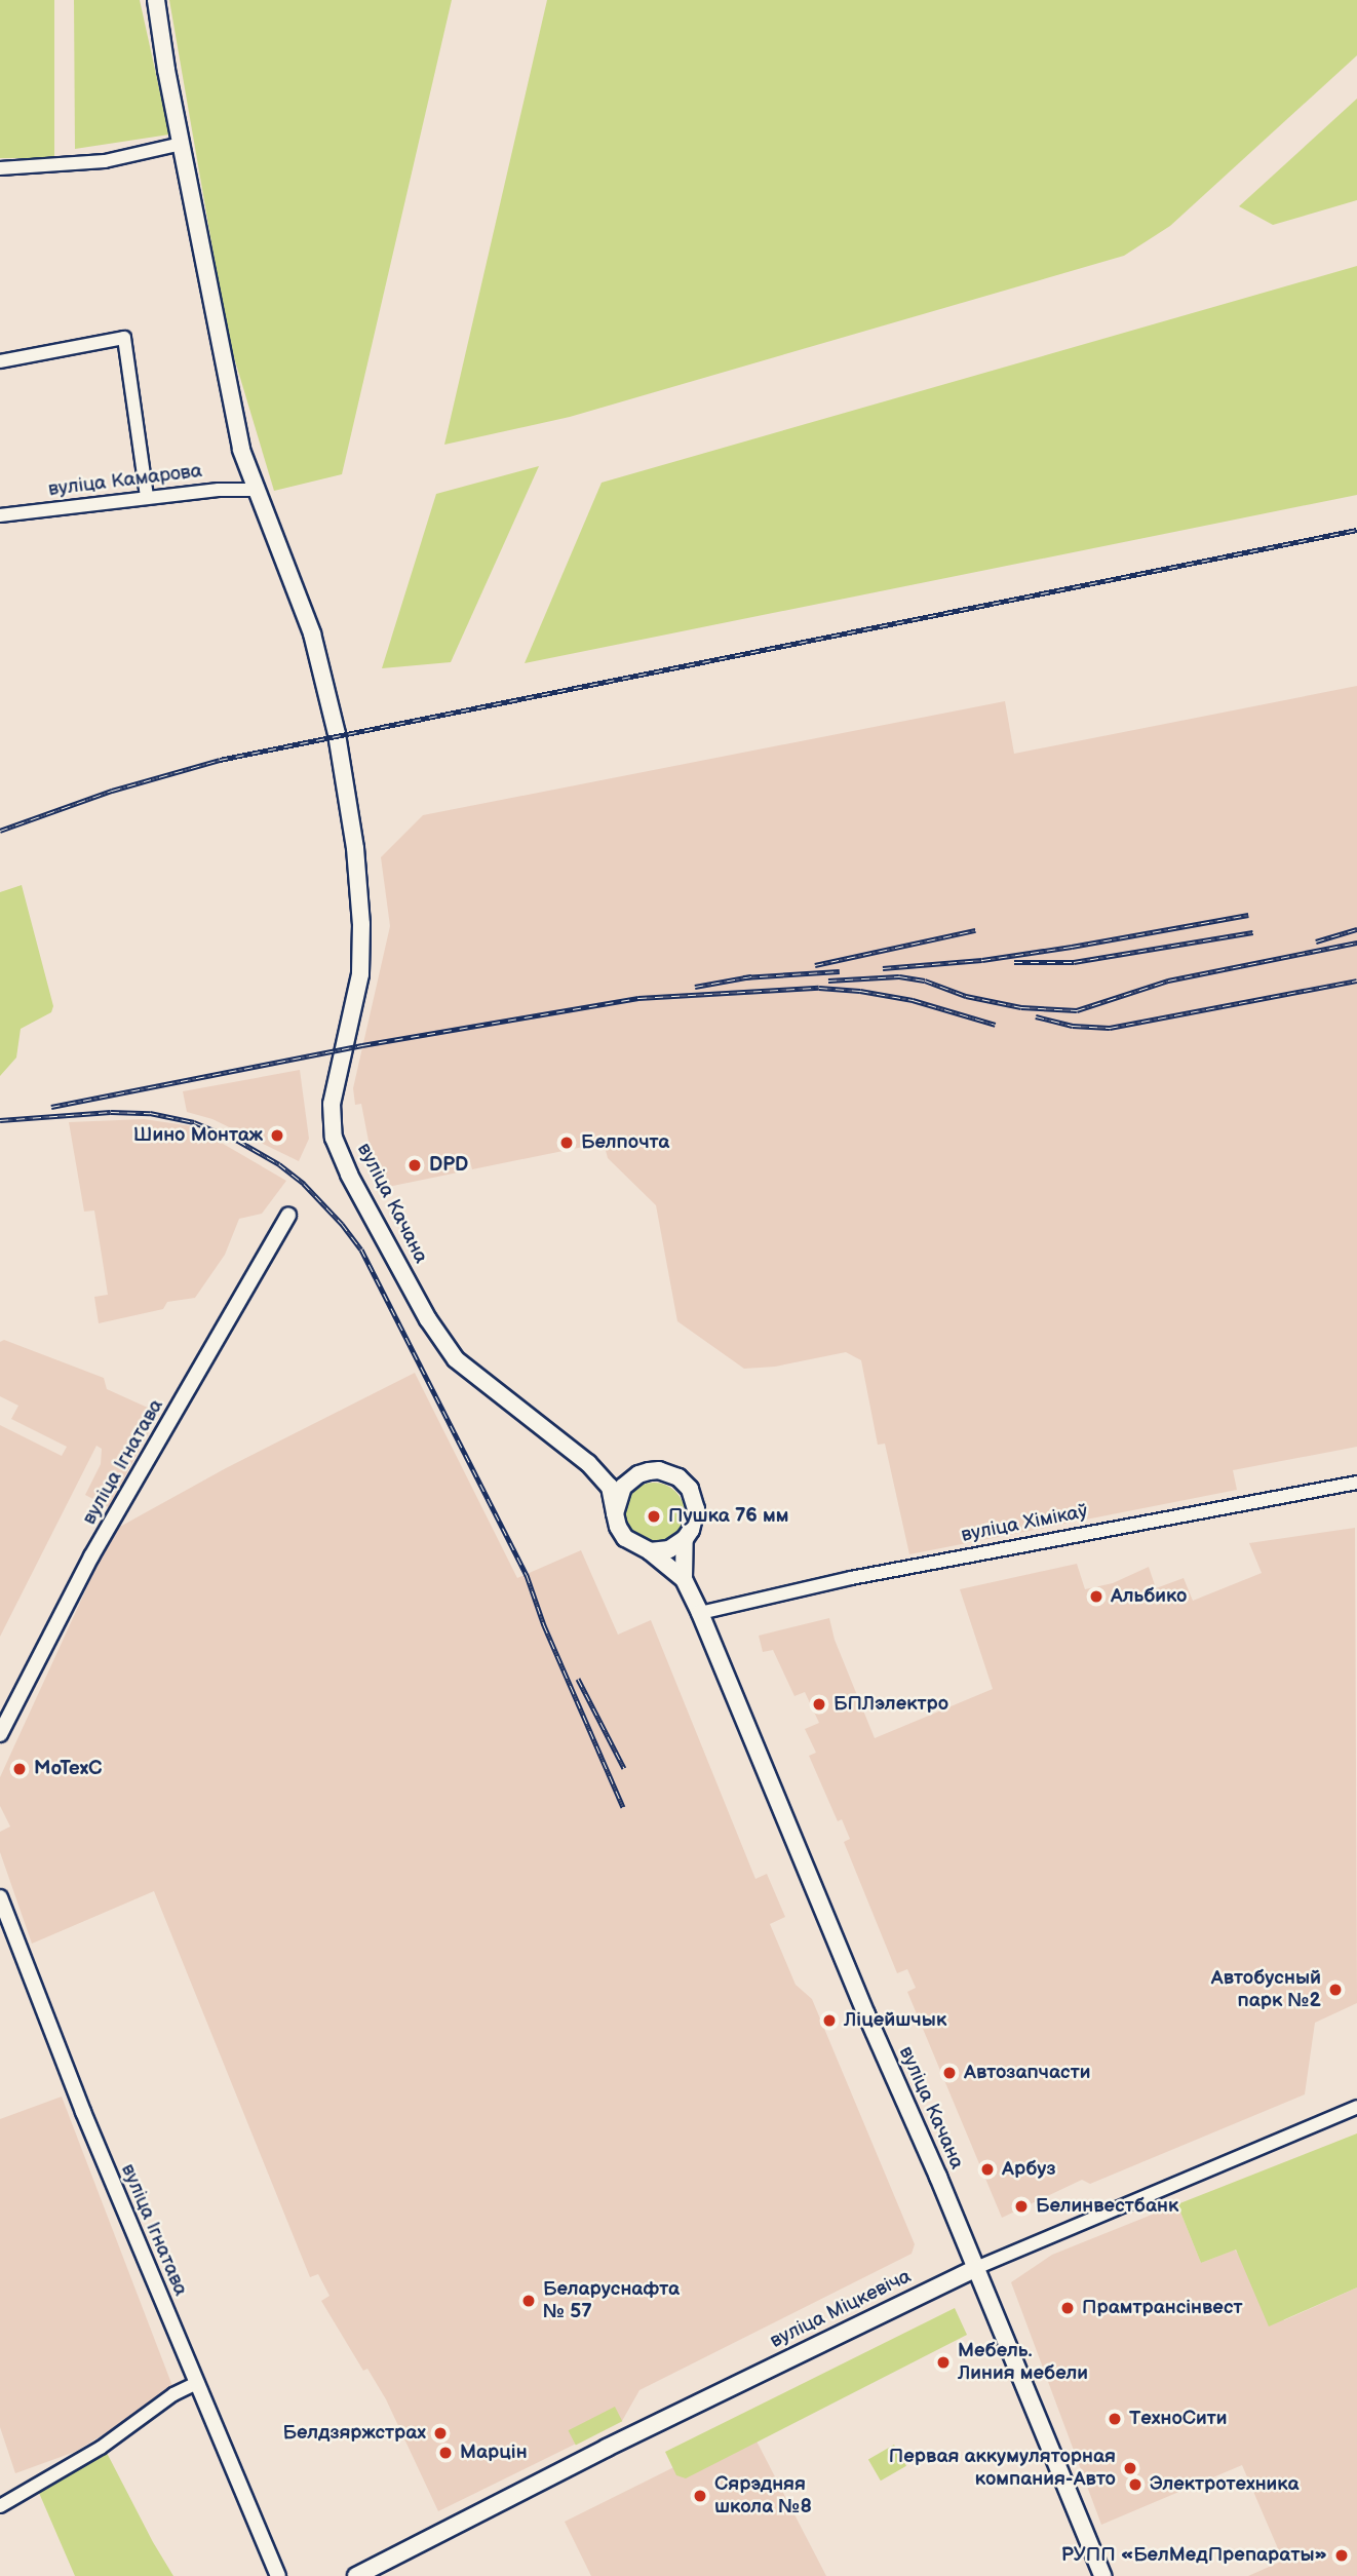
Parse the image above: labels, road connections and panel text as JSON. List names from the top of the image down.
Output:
{
  "streets": {
    "main road": ["вуліца Качана", "вуліца Міцкевіча"],
    "street": ["вуліца Камарова", "вуліца Ігнатава", "вуліца Хімікаў"]
  },
  "crossings": [
    ["вуліца Камарова", "вуліца Качана"],
    ["вуліца Качана", "вуліца Хімікаў"],
    ["вуліца Качана", "вуліца Міцкевіча"]
  ],
  "places": [
    "Шино Монтаж",
    "Белпочта",
    "DPD",
    "Пушка 76 мм",
    "Альбико",
    "БПЛэлектро",
    "MoTexC",
    "Автобусный парк №2",
    "Ліцейшчык",
    "Автозапчасти",
    "Арбуз",
    "Белинвестбанк",
    "Беларуснафта № 57",
    "Прамтрансінвест",
    "Мебель. Линия мебели",
    "ТехноСити",
    "Белдзяржстрах",
    "Марцін",
    "Первая аккумуляторная компания-Авто",
    "Электротехника",
    "Сярэдняя школа №8",
    "РУПП «БелМедПрепараты»"
  ]
}
